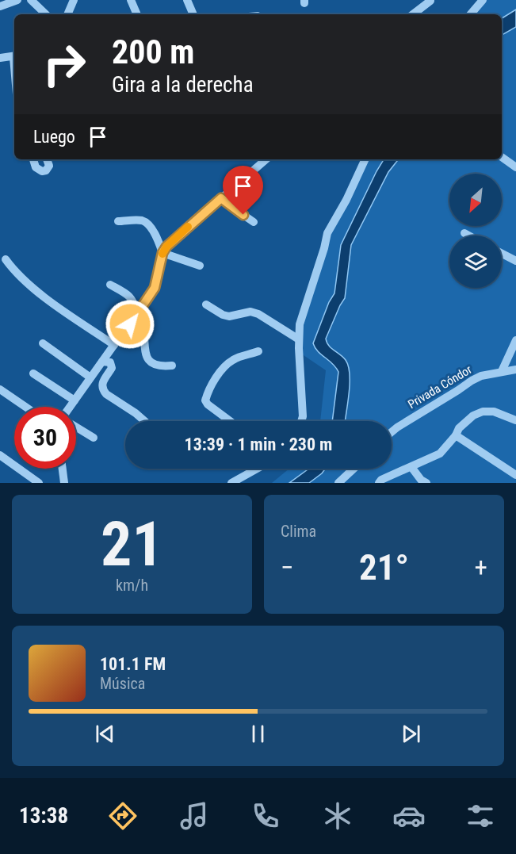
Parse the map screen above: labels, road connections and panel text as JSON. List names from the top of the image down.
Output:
{
  "streets": {
    "street": ["Privada Cóndor"]
  },
  "north": "bottom left",
  "page": {
    "turn": ["200 m", "Gira a la derecha"],
    "then": "Luego",
    "limit": "30",
    "trip": "13:39 · 1 min · 230 m",
    "tile": [
      ["21", "km/h"],
      "Clima"
    ],
    "heat": ["−", "21°", "+"],
    "song": ["101.1 FM", "Música"],
    "tabs": "13:38"
  }
}
